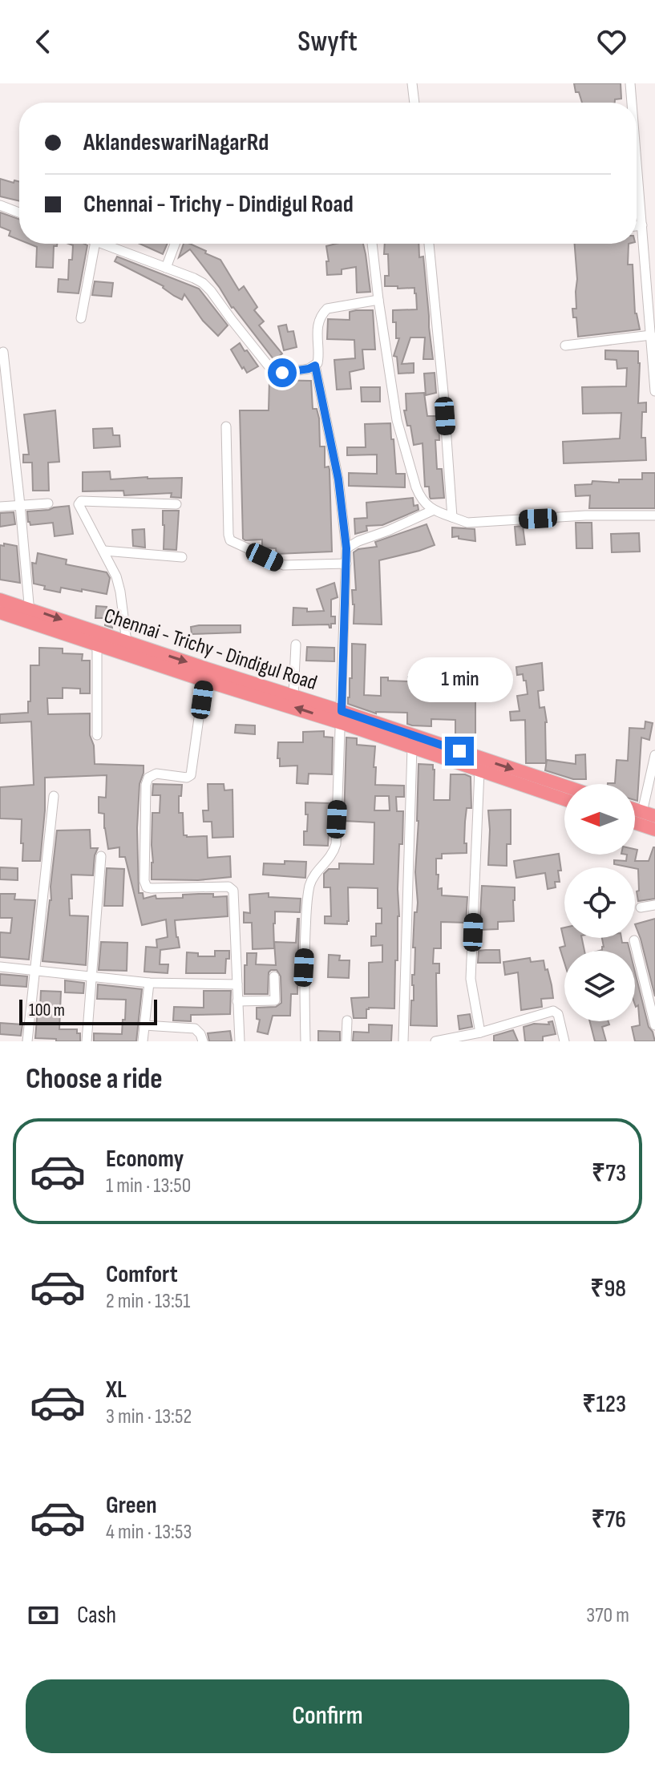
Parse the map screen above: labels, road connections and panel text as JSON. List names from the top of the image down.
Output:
{
  "streets": {
    "highway": ["Chennai - Trichy - Dindigul Road"]
  },
  "scale_bar": "100 m",
  "north": "left",
  "page": {
    "header": "Swyft",
    "banner": ["AklandeswariNagarRd", "Chennai - Trichy - Dindigul Road"],
    "bubble": "1 min",
    "scale": "100 m",
    "heading": "Choose a ride",
    "list": [
      {
        "name": "Economy",
        "note": "1 min · 13:50",
        "value": "₹73"
      },
      {
        "name": "Comfort",
        "note": "2 min · 13:51",
        "value": "₹98"
      },
      {
        "name": "XL",
        "note": "3 min · 13:52",
        "value": "₹123"
      },
      {
        "name": "Green",
        "note": "4 min · 13:53",
        "value": "₹76"
      }
    ],
    "pay": ["Cash", "370 m"],
    "buttons": "Confirm"
  }
}
